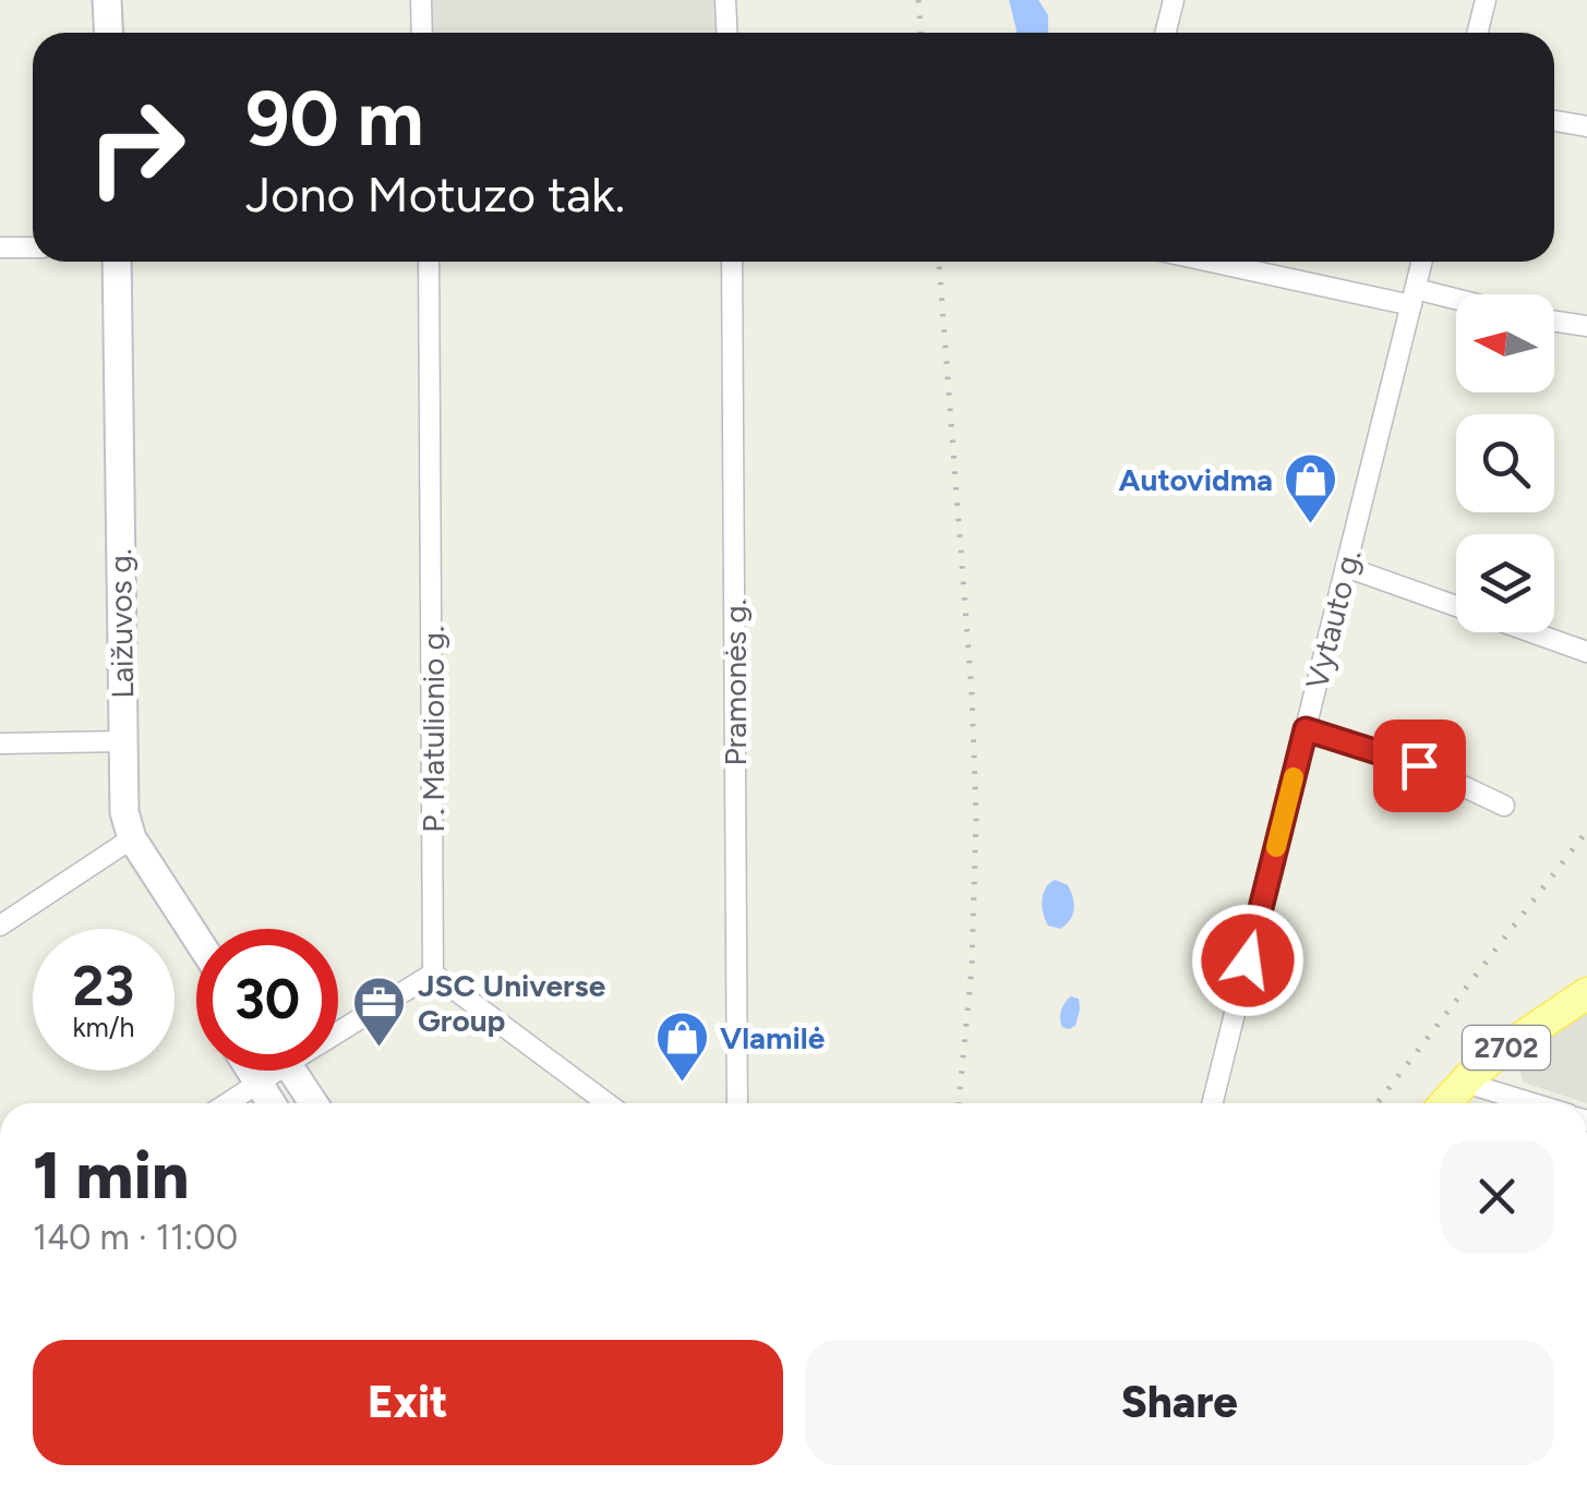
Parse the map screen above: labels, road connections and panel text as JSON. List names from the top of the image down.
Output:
{
  "streets": {
    "main road": ["Laižuvos g.", "2702"],
    "street": ["Vytauto g.", "Pramonės g.", "P. Matulionio g."]
  },
  "places": {
    "shop": ["Autovidma", "Vlamilė"],
    "office": ["JSC Universe Group"]
  },
  "north": "left",
  "page": {
    "turn": ["90 m", "Jono Motuzo tak."],
    "speed": "23 km/h",
    "limit": "30",
    "heading": ["1 min", "140 m · 11:00"],
    "buttons": ["Exit", "Share"]
  }
}
